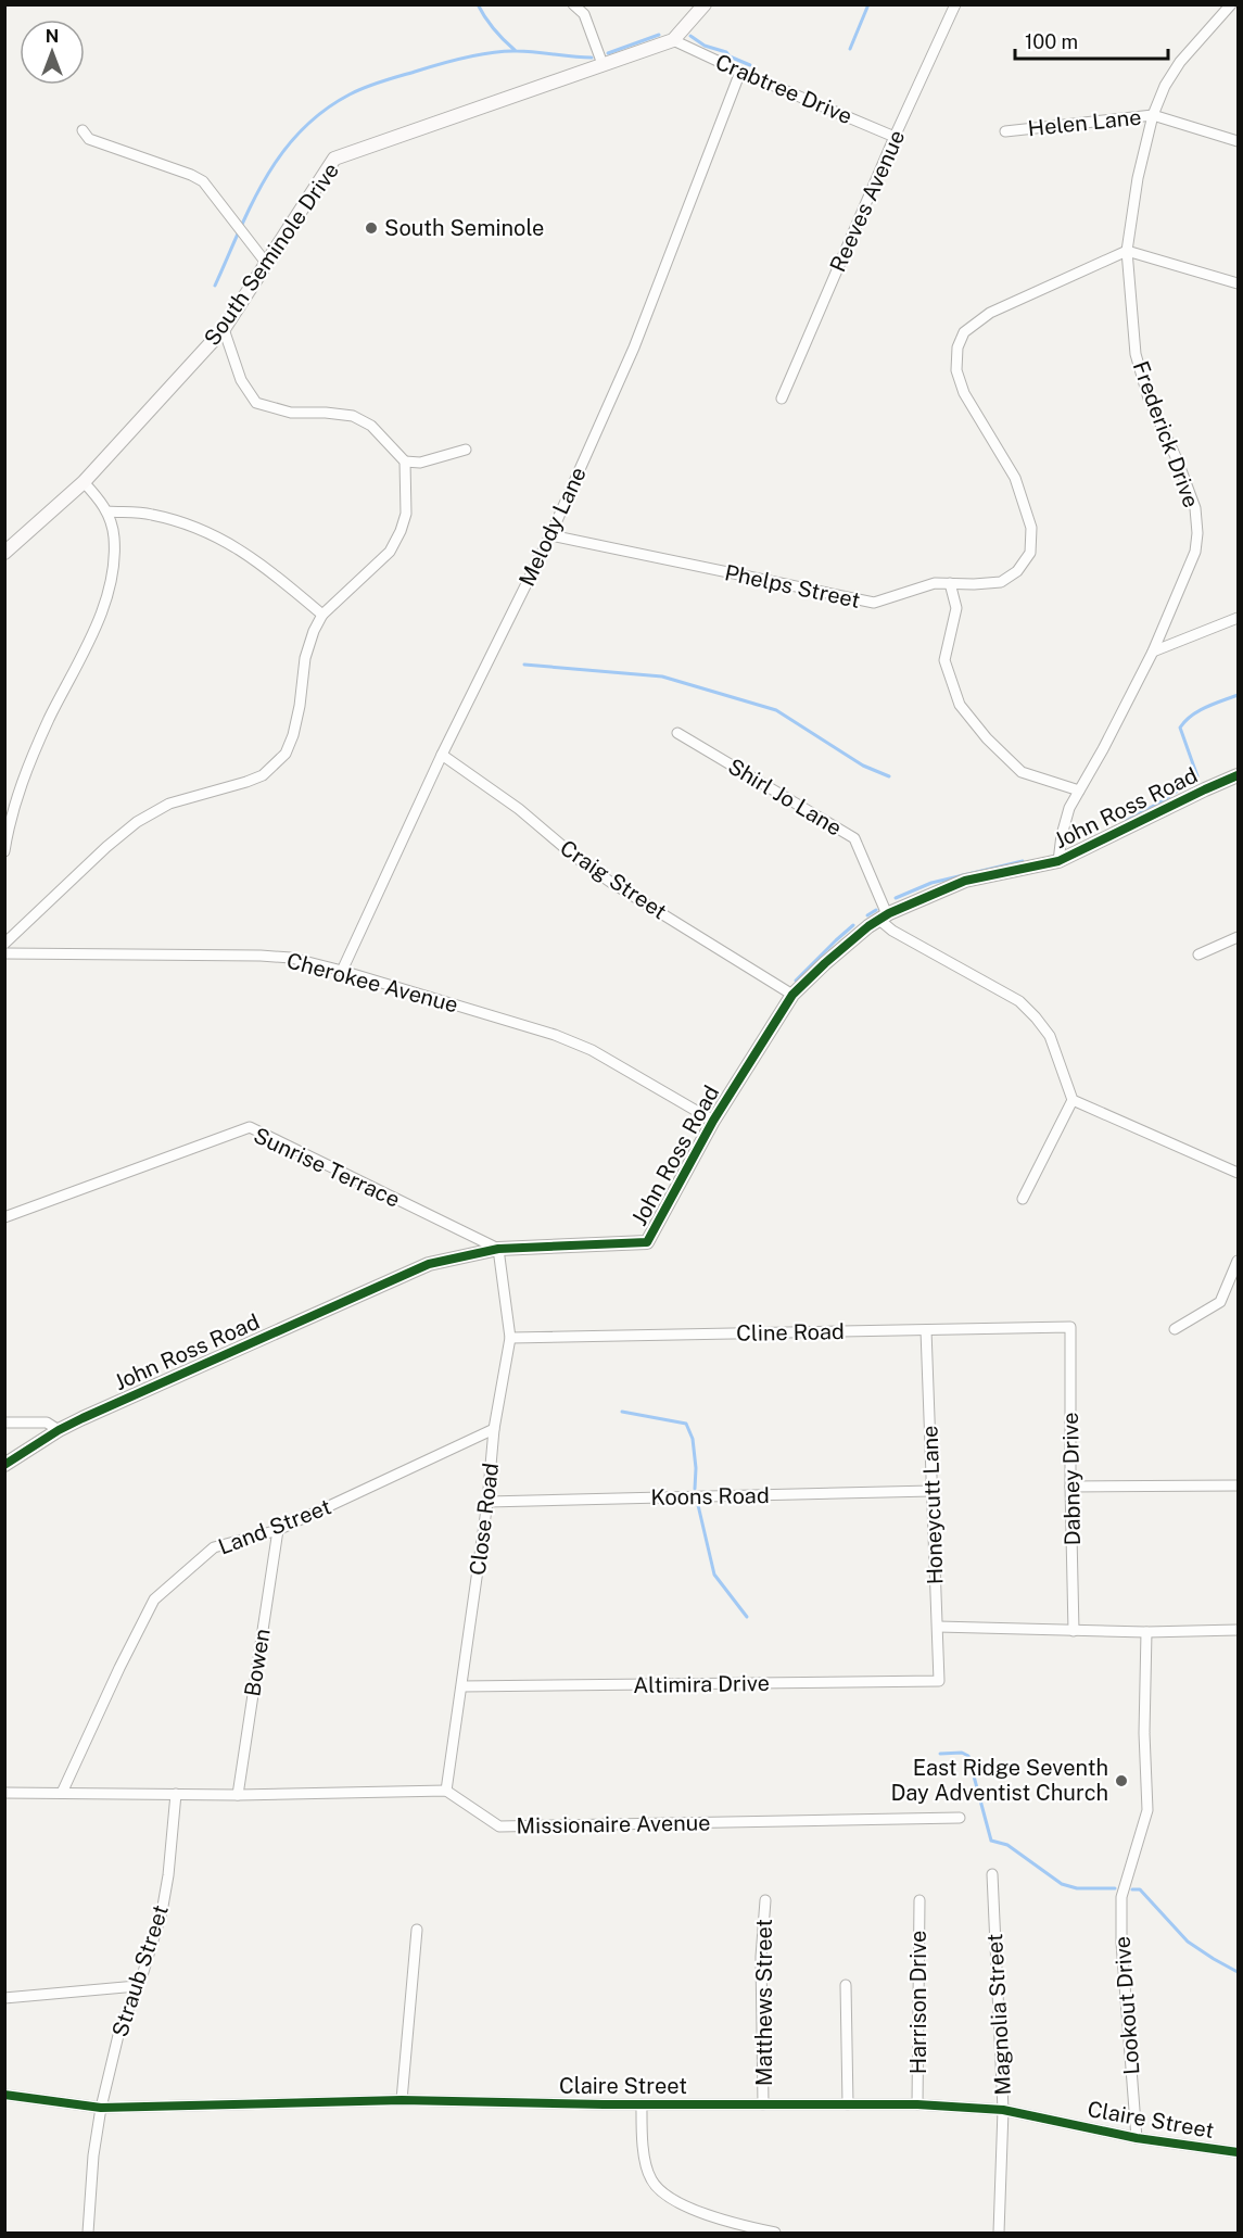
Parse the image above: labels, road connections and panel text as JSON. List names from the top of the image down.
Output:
{
  "streets": {
    "street": [
      "Crabtree Drive",
      "Helen Lane",
      "Reeves Avenue",
      "South Seminole Drive",
      "Frederick Drive",
      "Melody Lane",
      "Phelps Street",
      "Shirl Jo Lane",
      "John Ross Road",
      "Craig Street",
      "Cherokee Avenue",
      "Sunrise Terrace",
      "Cline Road",
      "Dabney Drive",
      "Koons Road",
      "Honeycutt Lane",
      "Close Road",
      "Land Street",
      "Bowen",
      "Altimira Drive",
      "Missionaire Avenue",
      "Straub Street",
      "Matthews Street",
      "Harrison Drive",
      "Lookout Drive",
      "Magnolia Street",
      "Claire Street"
    ]
  },
  "crossings": [
    ["Crabtree Drive", "Reeves Avenue"],
    ["Crabtree Drive", "South Seminole Drive"],
    ["Crabtree Drive", "Melody Lane"],
    ["Helen Lane", "Frederick Drive"],
    ["Frederick Drive", "Phelps Street"],
    ["Frederick Drive", "John Ross Road"],
    ["Melody Lane", "Phelps Street"],
    ["Melody Lane", "Craig Street"],
    ["Melody Lane", "Cherokee Avenue"],
    ["Shirl Jo Lane", "John Ross Road"],
    ["John Ross Road", "Craig Street"],
    ["John Ross Road", "Cherokee Avenue"],
    ["John Ross Road", "Sunrise Terrace"],
    ["John Ross Road", "Close Road"],
    ["Sunrise Terrace", "Close Road"],
    ["Cline Road", "Dabney Drive"],
    ["Cline Road", "Honeycutt Lane"],
    ["Cline Road", "Close Road"],
    ["Koons Road", "Honeycutt Lane"],
    ["Koons Road", "Close Road"],
    ["Honeycutt Lane", "Altimira Drive"],
    ["Close Road", "Land Street"],
    ["Close Road", "Altimira Drive"],
    ["Close Road", "Missionaire Avenue"],
    ["Land Street", "Bowen"],
    ["Straub Street", "Claire Street"],
    ["Matthews Street", "Claire Street"],
    ["Harrison Drive", "Claire Street"],
    ["Lookout Drive", "Claire Street"],
    ["Magnolia Street", "Claire Street"]
  ],
  "places": ["South Seminole", "East Ridge Seventh Day Adventist Church"],
  "scale_bar": "100 m",
  "north": "top"
}
